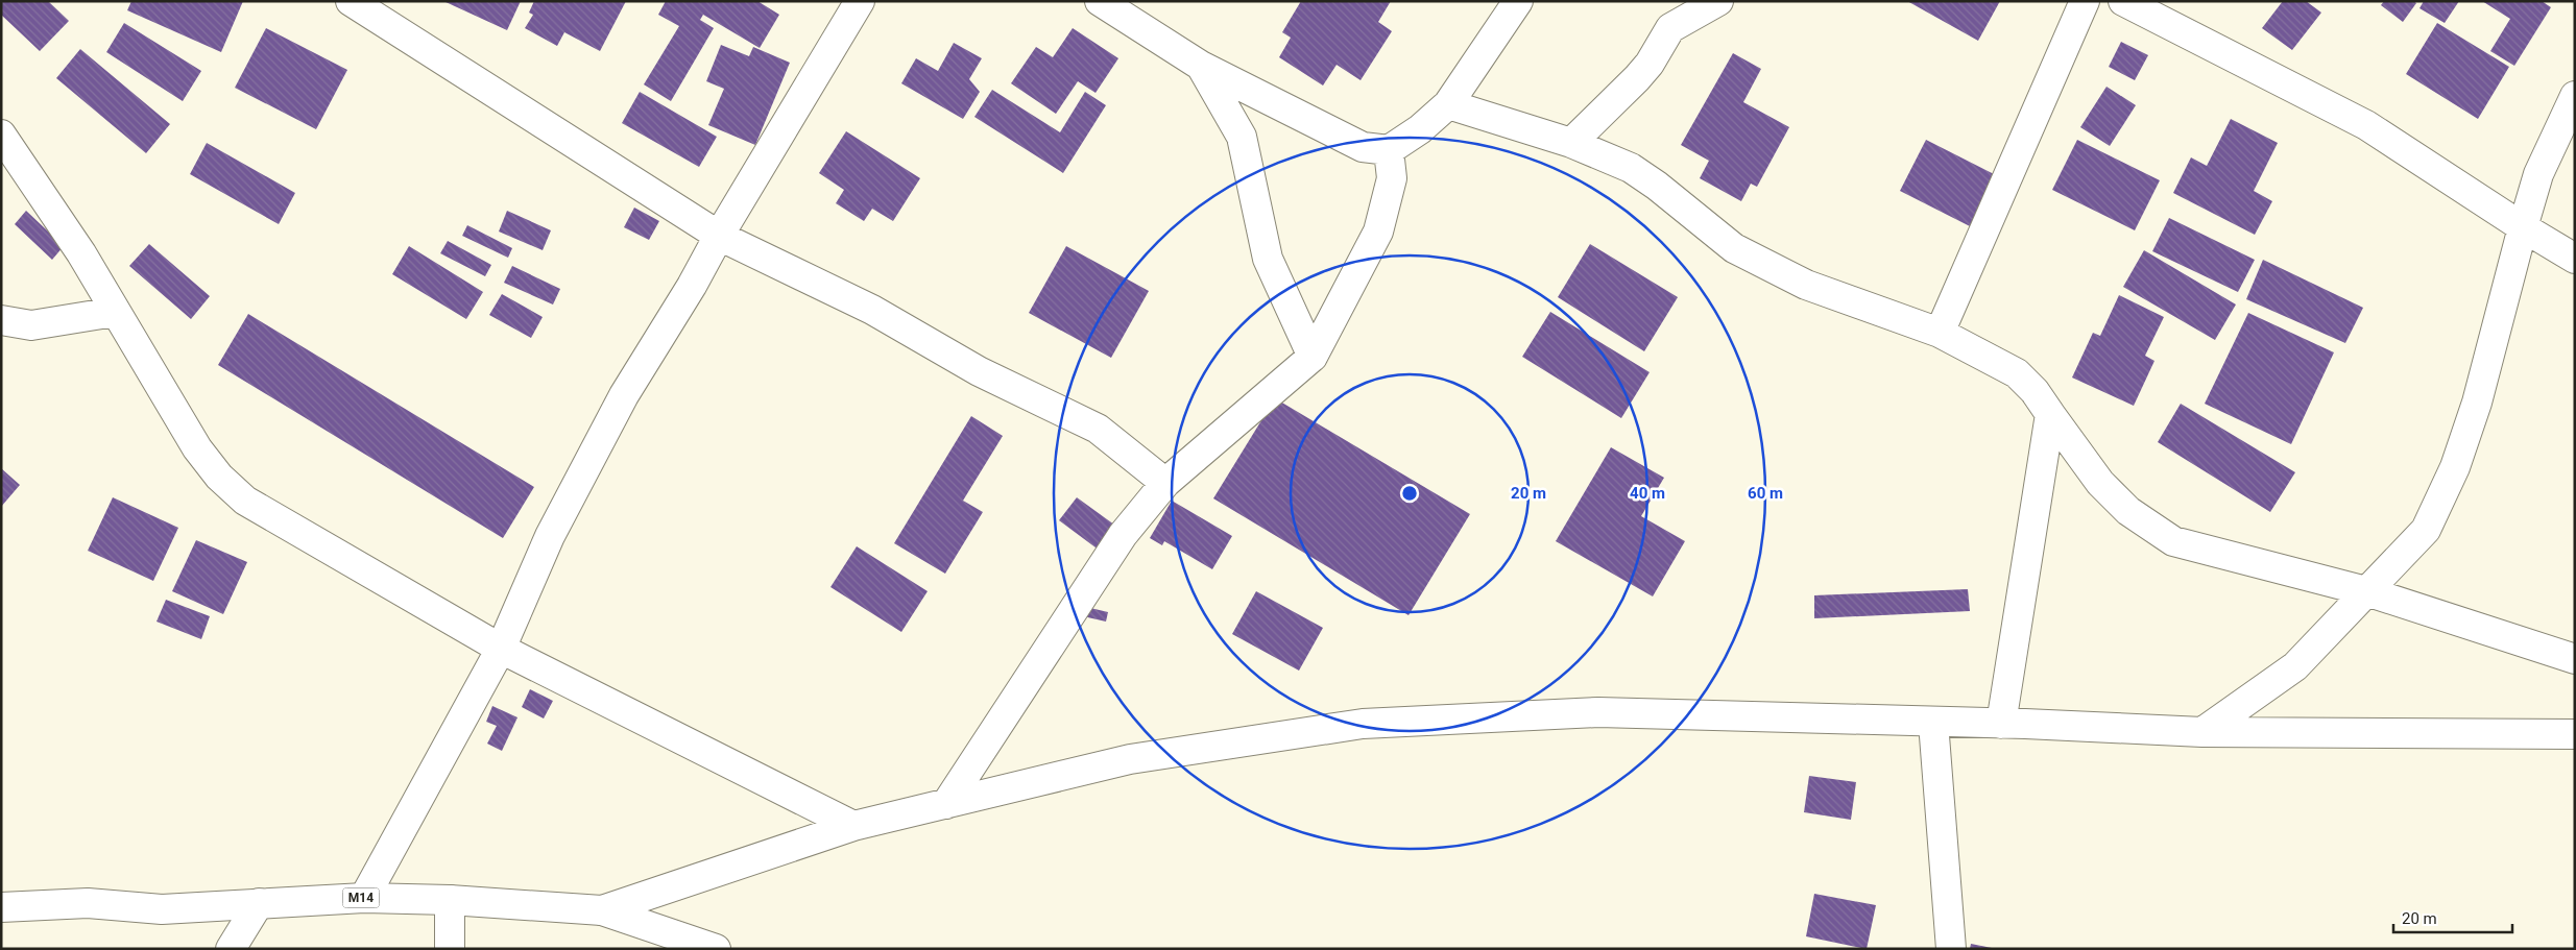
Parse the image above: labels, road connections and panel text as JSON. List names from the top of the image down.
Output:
{
  "streets": {
    "street": ["M14"]
  },
  "scale_bar": "20 m",
  "rings": ["20 m", "40 m", "60 m"]
}
